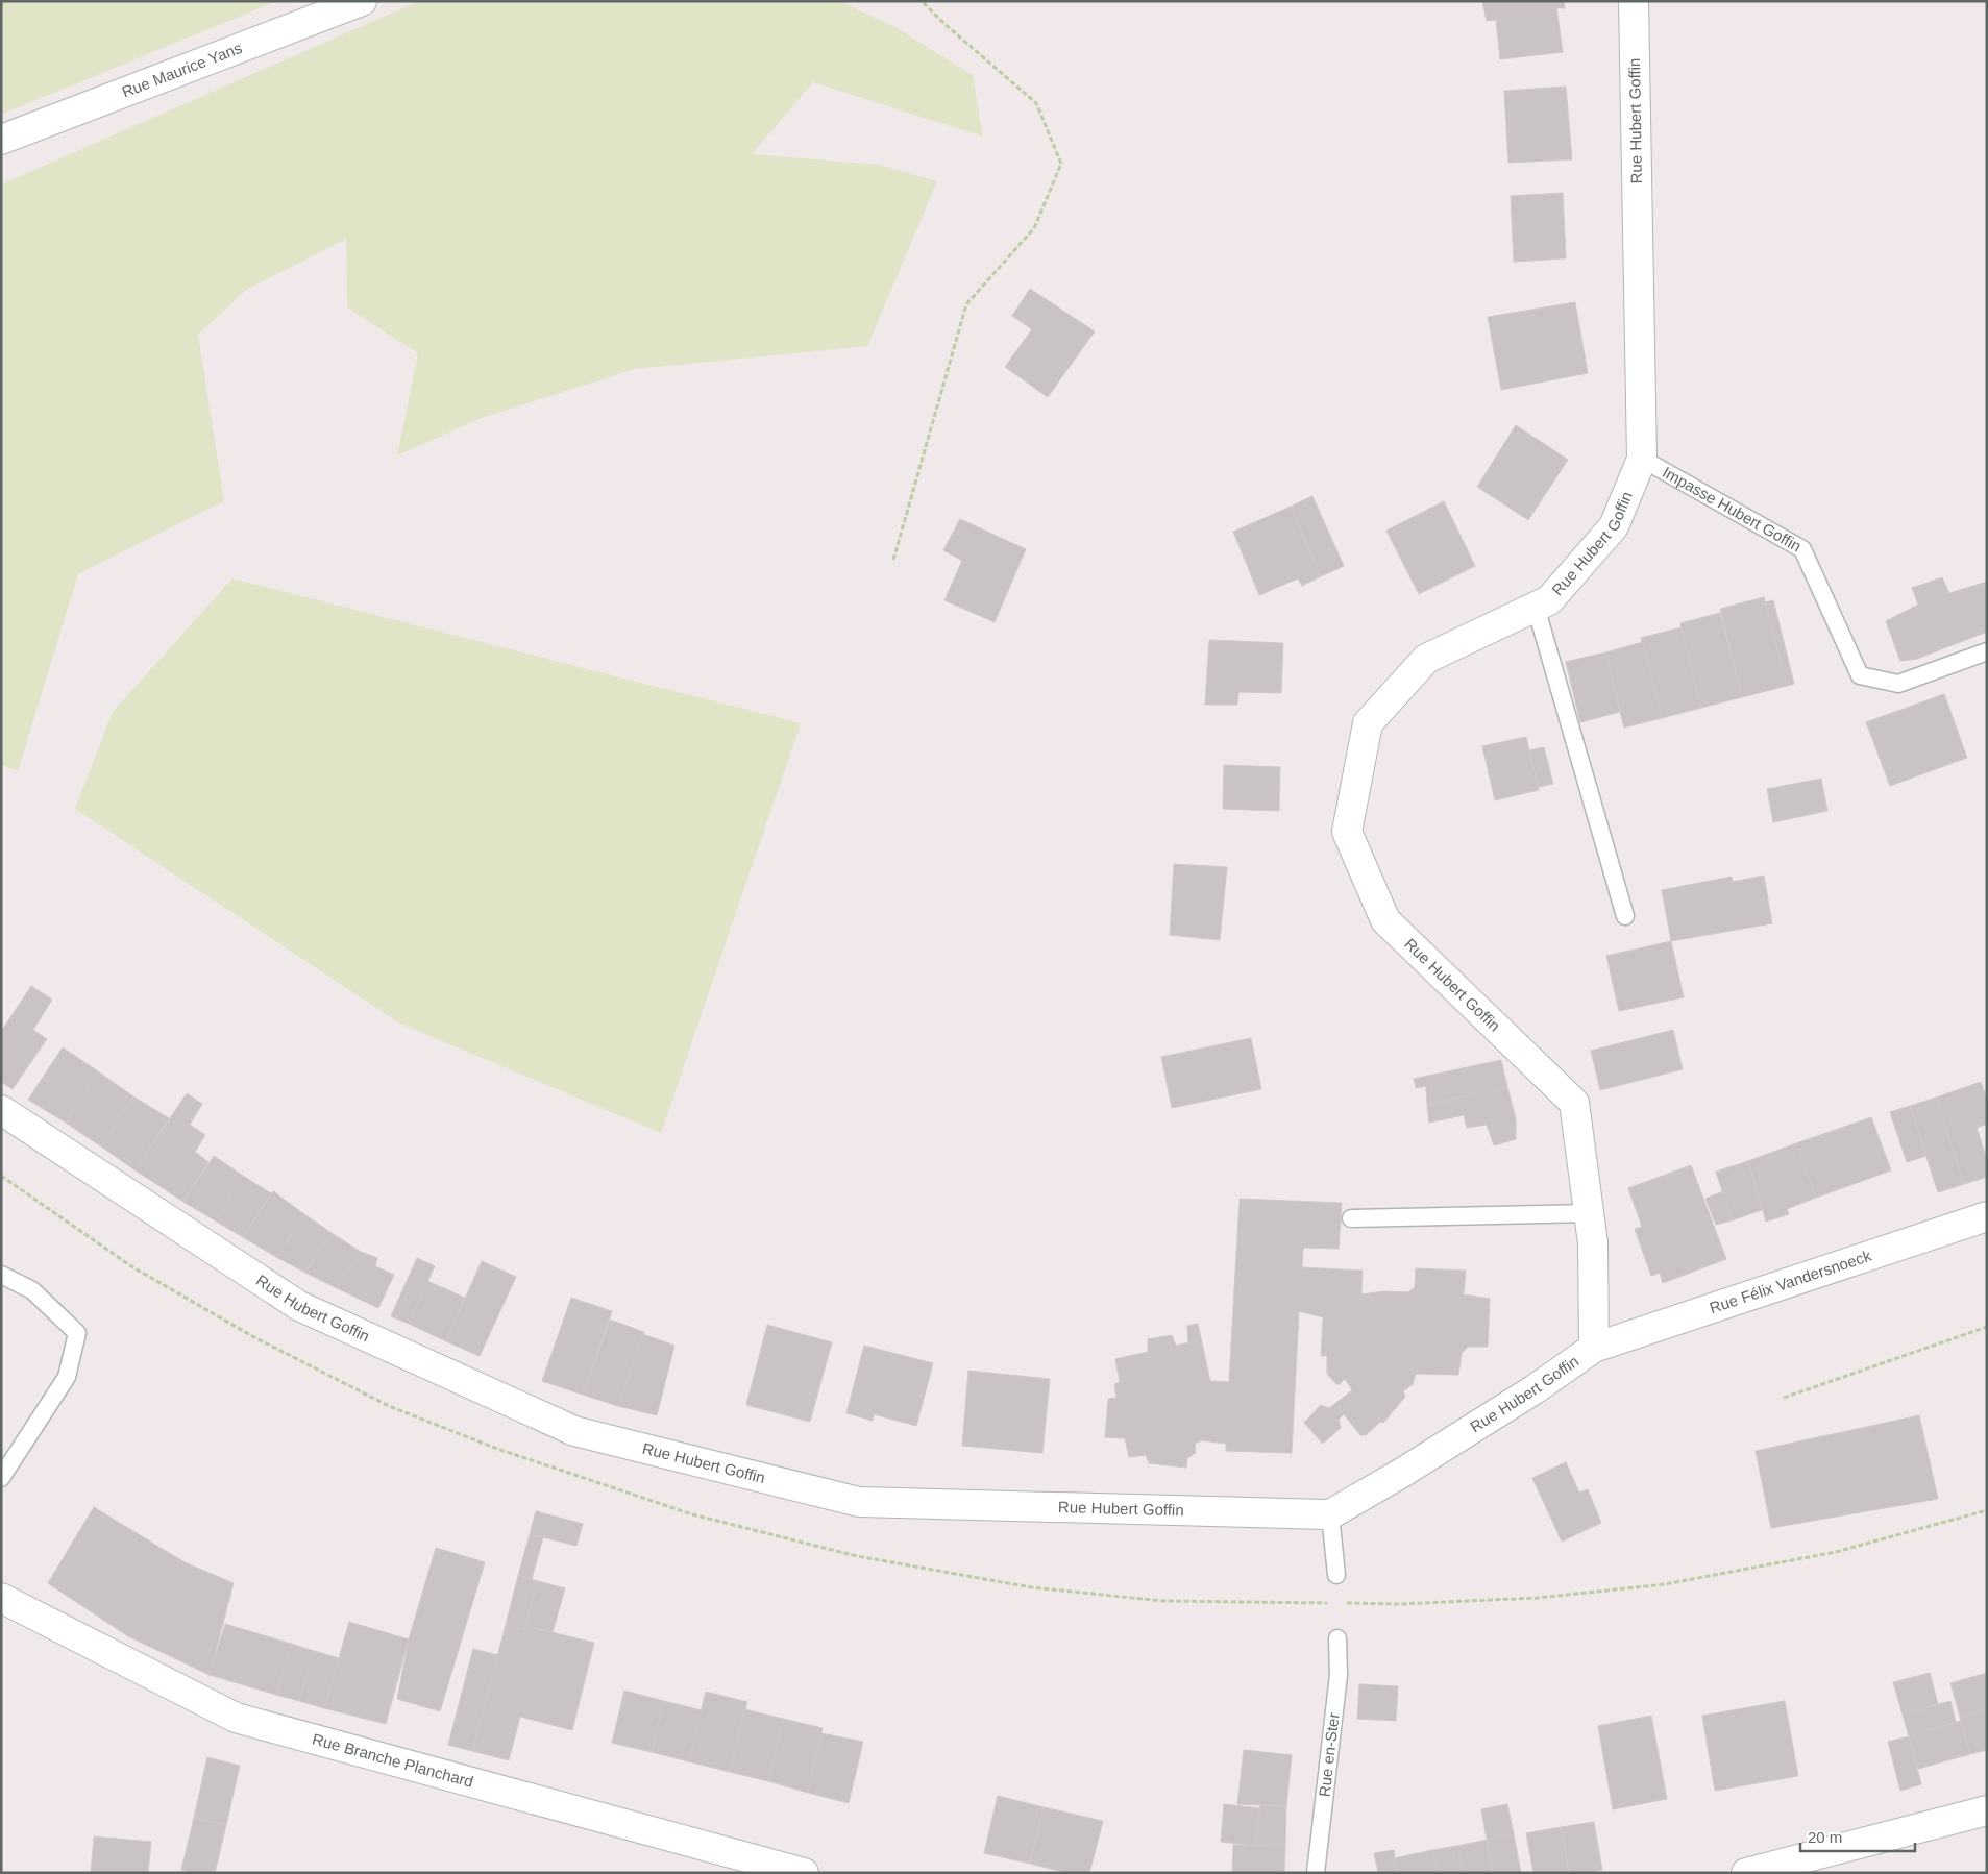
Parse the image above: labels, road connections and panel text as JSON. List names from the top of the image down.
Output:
{
  "streets": {
    "street": [
      "Rue Maurice Yans",
      "Rue Hubert Goffin",
      "Rue Félix Vandersnoeck",
      "Rue Branche Planchard"
    ],
    "lane": ["Impasse Hubert Goffin", "Rue en-Ster"]
  },
  "crossings": [
    ["Rue Hubert Goffin", "Impasse Hubert Goffin"],
    ["Rue Hubert Goffin", "Rue Félix Vandersnoeck"]
  ],
  "scale_bar": "20 m"
}
